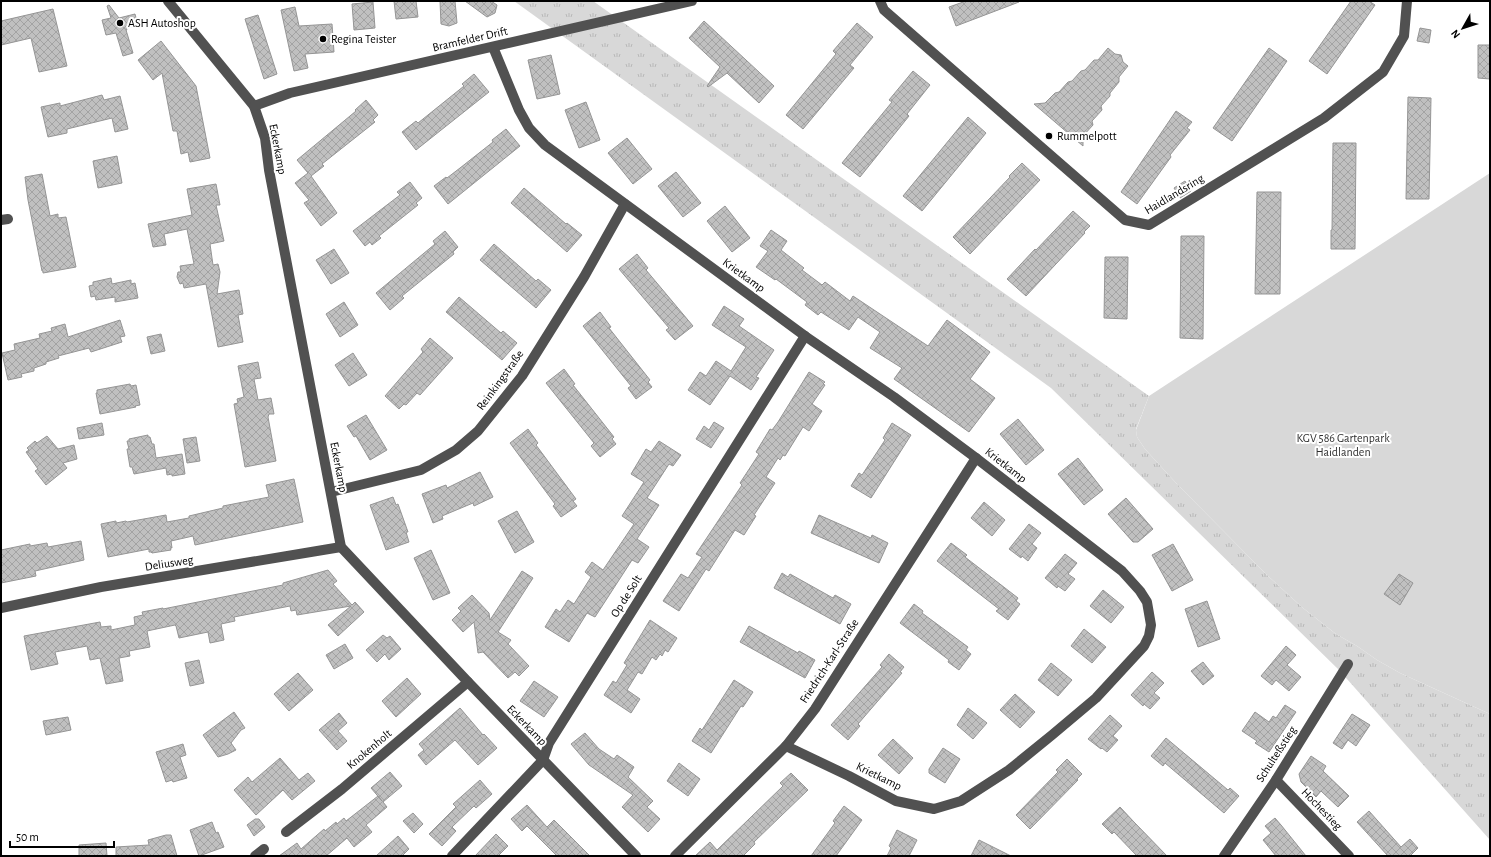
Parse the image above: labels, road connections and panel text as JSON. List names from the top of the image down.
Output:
{
  "streets": {
    "street": [
      "Bramfelder Drift",
      "Eckerkamp",
      "Haidlandsring",
      "Krietkamp",
      "Reinkingstraße",
      "Deliusweg",
      "Op de Solt",
      "Friedrich-Karl-Straße",
      "Knokenholt",
      "Schulteßstieg",
      "Hochestieg"
    ]
  },
  "crossings": [
    ["Bramfelder Drift", "Eckerkamp"],
    ["Bramfelder Drift", "Krietkamp"],
    ["Eckerkamp", "Reinkingstraße"],
    ["Eckerkamp", "Deliusweg"],
    ["Eckerkamp", "Op de Solt"],
    ["Eckerkamp", "Knokenholt"],
    ["Krietkamp", "Reinkingstraße"],
    ["Krietkamp", "Op de Solt"],
    ["Krietkamp", "Friedrich-Karl-Straße"],
    ["Schulteßstieg", "Hochestieg"]
  ],
  "parks": ["KGV 586 Gartenpark Haidlanden"],
  "places": ["ASH Autoshop", "Regina Teister", "Rummelpott"],
  "scale_bar": "50 m",
  "north": "bottom left"
}
